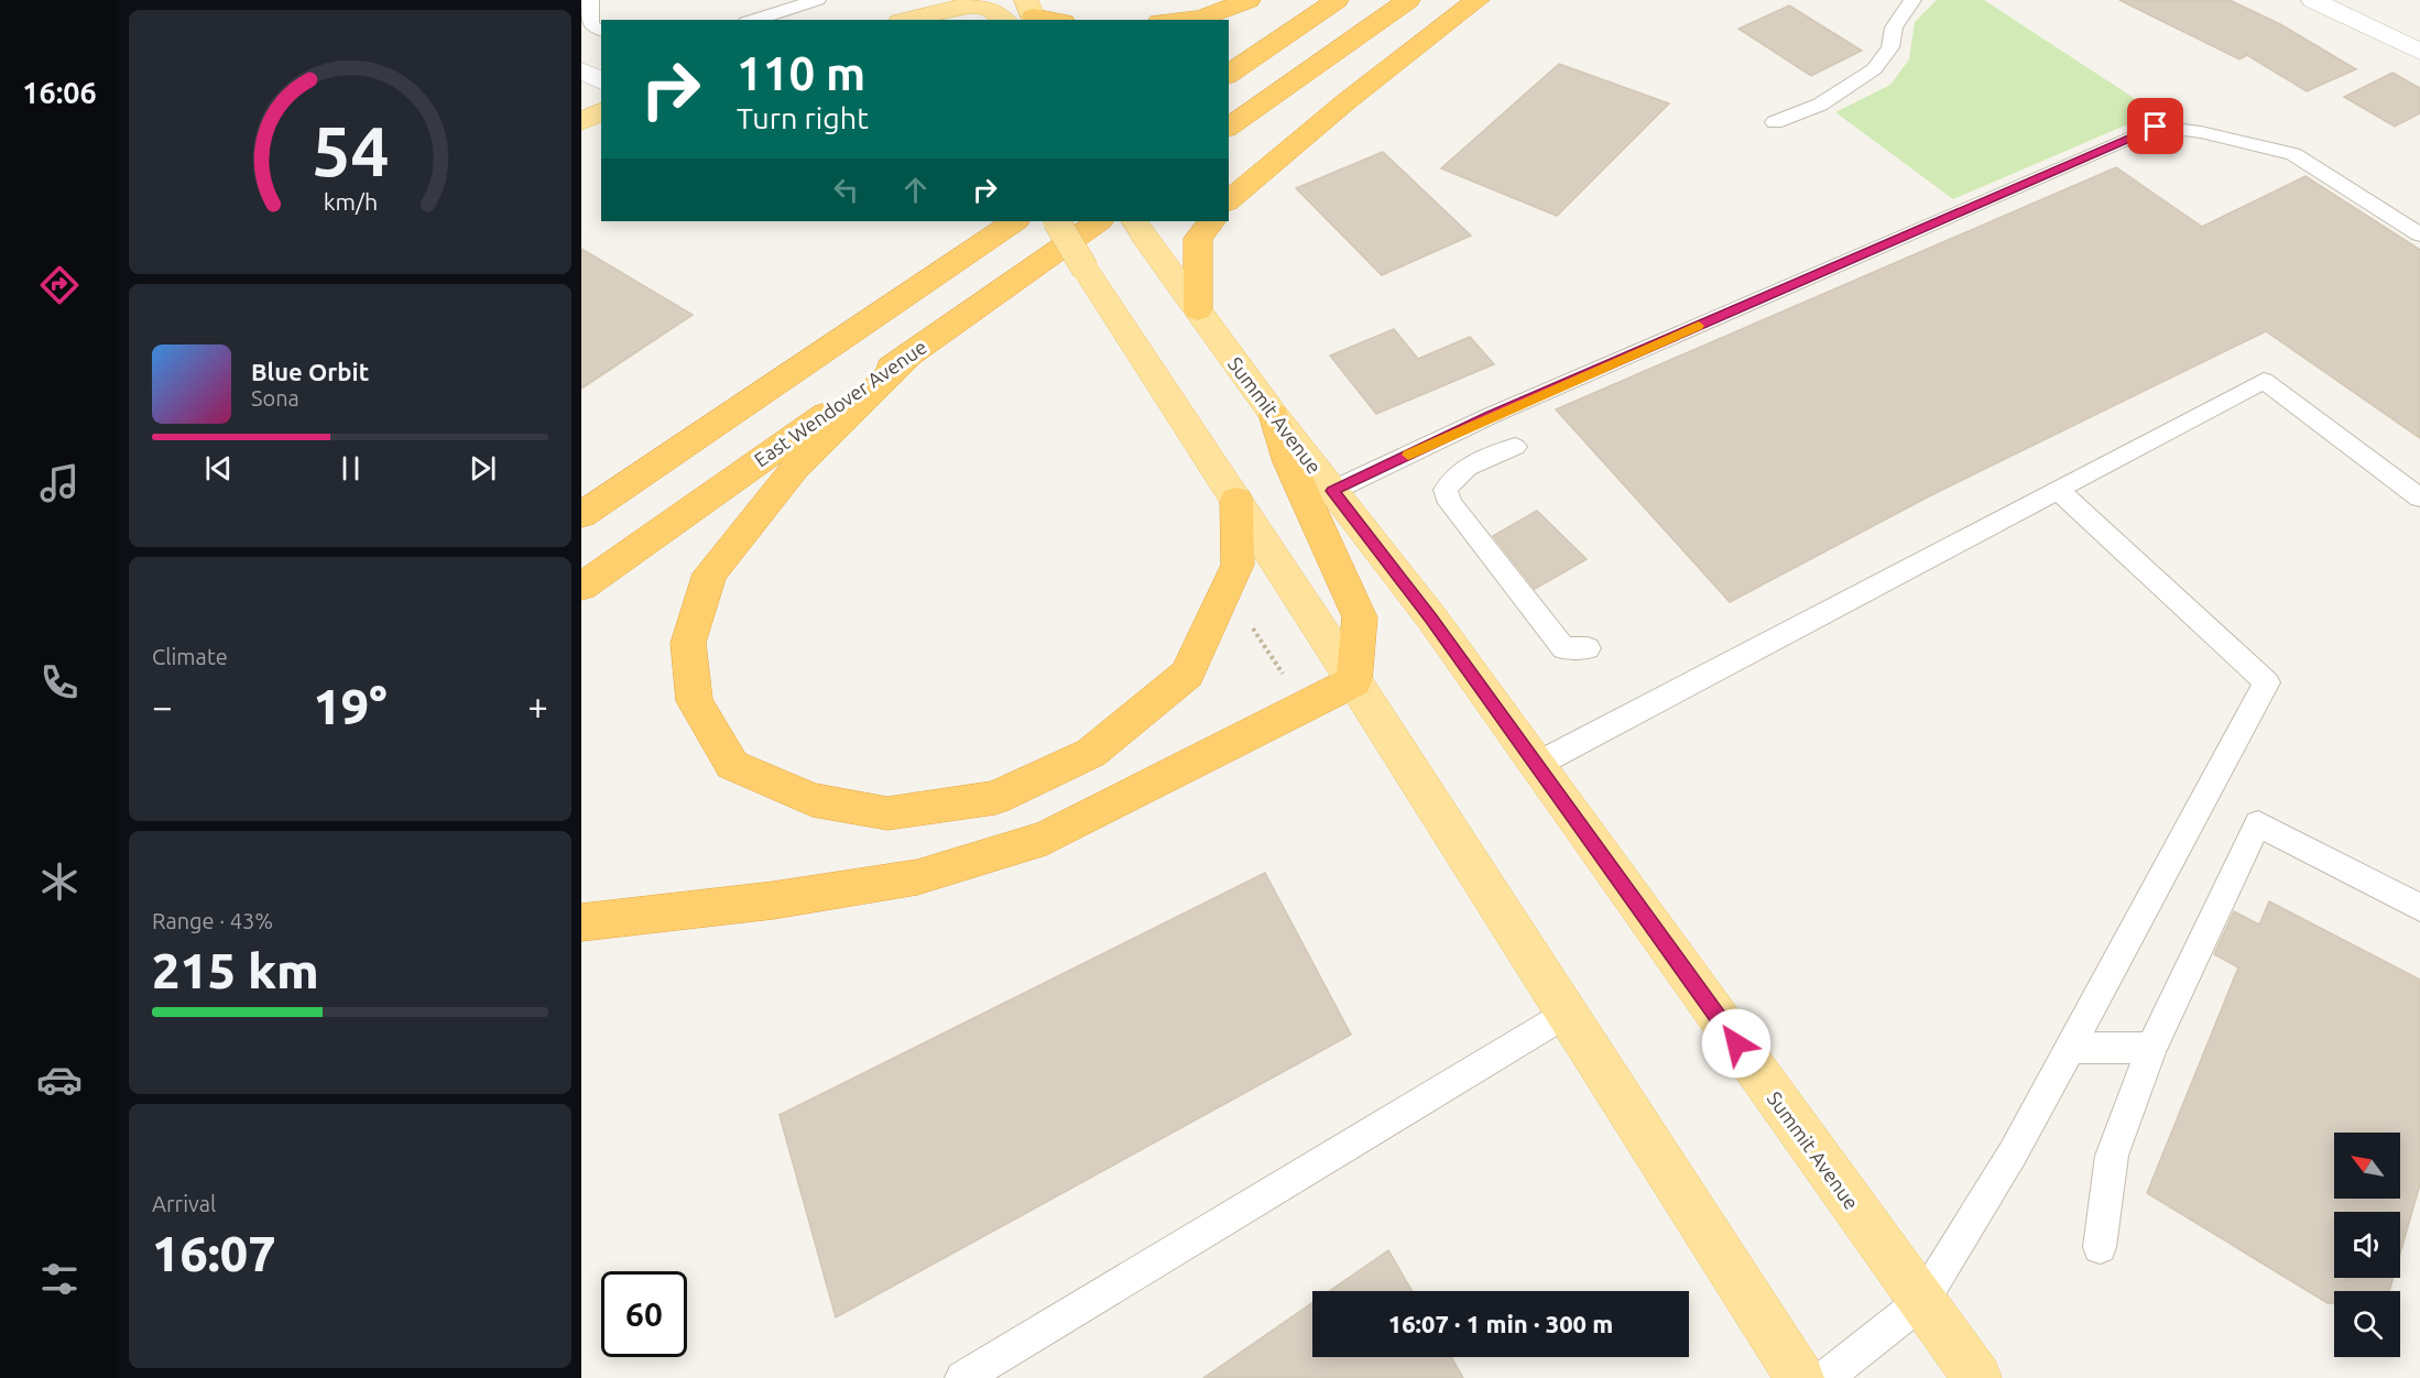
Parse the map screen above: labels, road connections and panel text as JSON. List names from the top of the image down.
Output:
{
  "streets": {
    "highway": ["East Wendover Avenue"],
    "main road": ["Summit Avenue"]
  },
  "north": "top left",
  "page": {
    "tabs": "16:06",
    "turn": ["110 m", "Turn right"],
    "song": ["Blue Orbit", "Sona"],
    "tile": [
      "Climate",
      ["Range · 43%", "215 km"],
      ["Arrival", "16:07"]
    ],
    "heat": ["−", "19°", "+"],
    "limit": "60",
    "trip": "16:07 · 1 min · 300 m",
    "gauge": ["54", "km/h"]
  }
}
